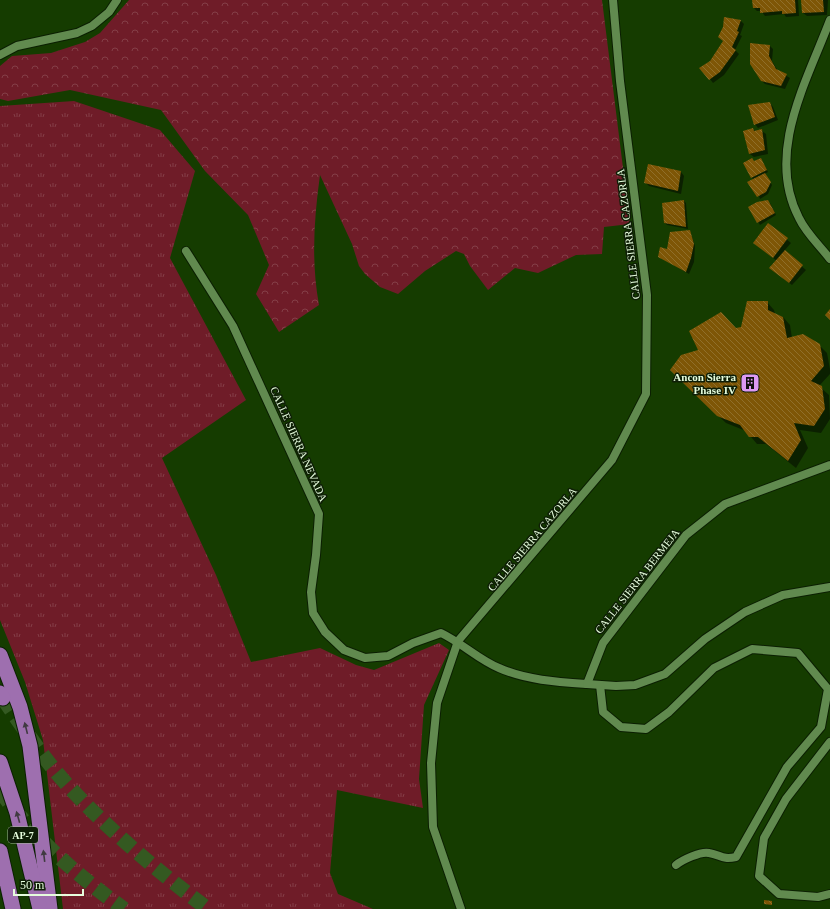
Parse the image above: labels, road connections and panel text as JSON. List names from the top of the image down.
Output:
{
  "streets": {
    "highway": ["AP-7"],
    "street": ["CALLE SIERRA CAZORLA", "CALLE SIERRA NEVADA", "CALLE SIERRA BERMEJA"]
  },
  "crossings": [
    ["CALLE SIERRA CAZORLA", "CALLE SIERRA NEVADA"]
  ],
  "places": {
    "building": ["Ancon Sierra Phase IV"]
  },
  "scale_bar": "50 m"
}
